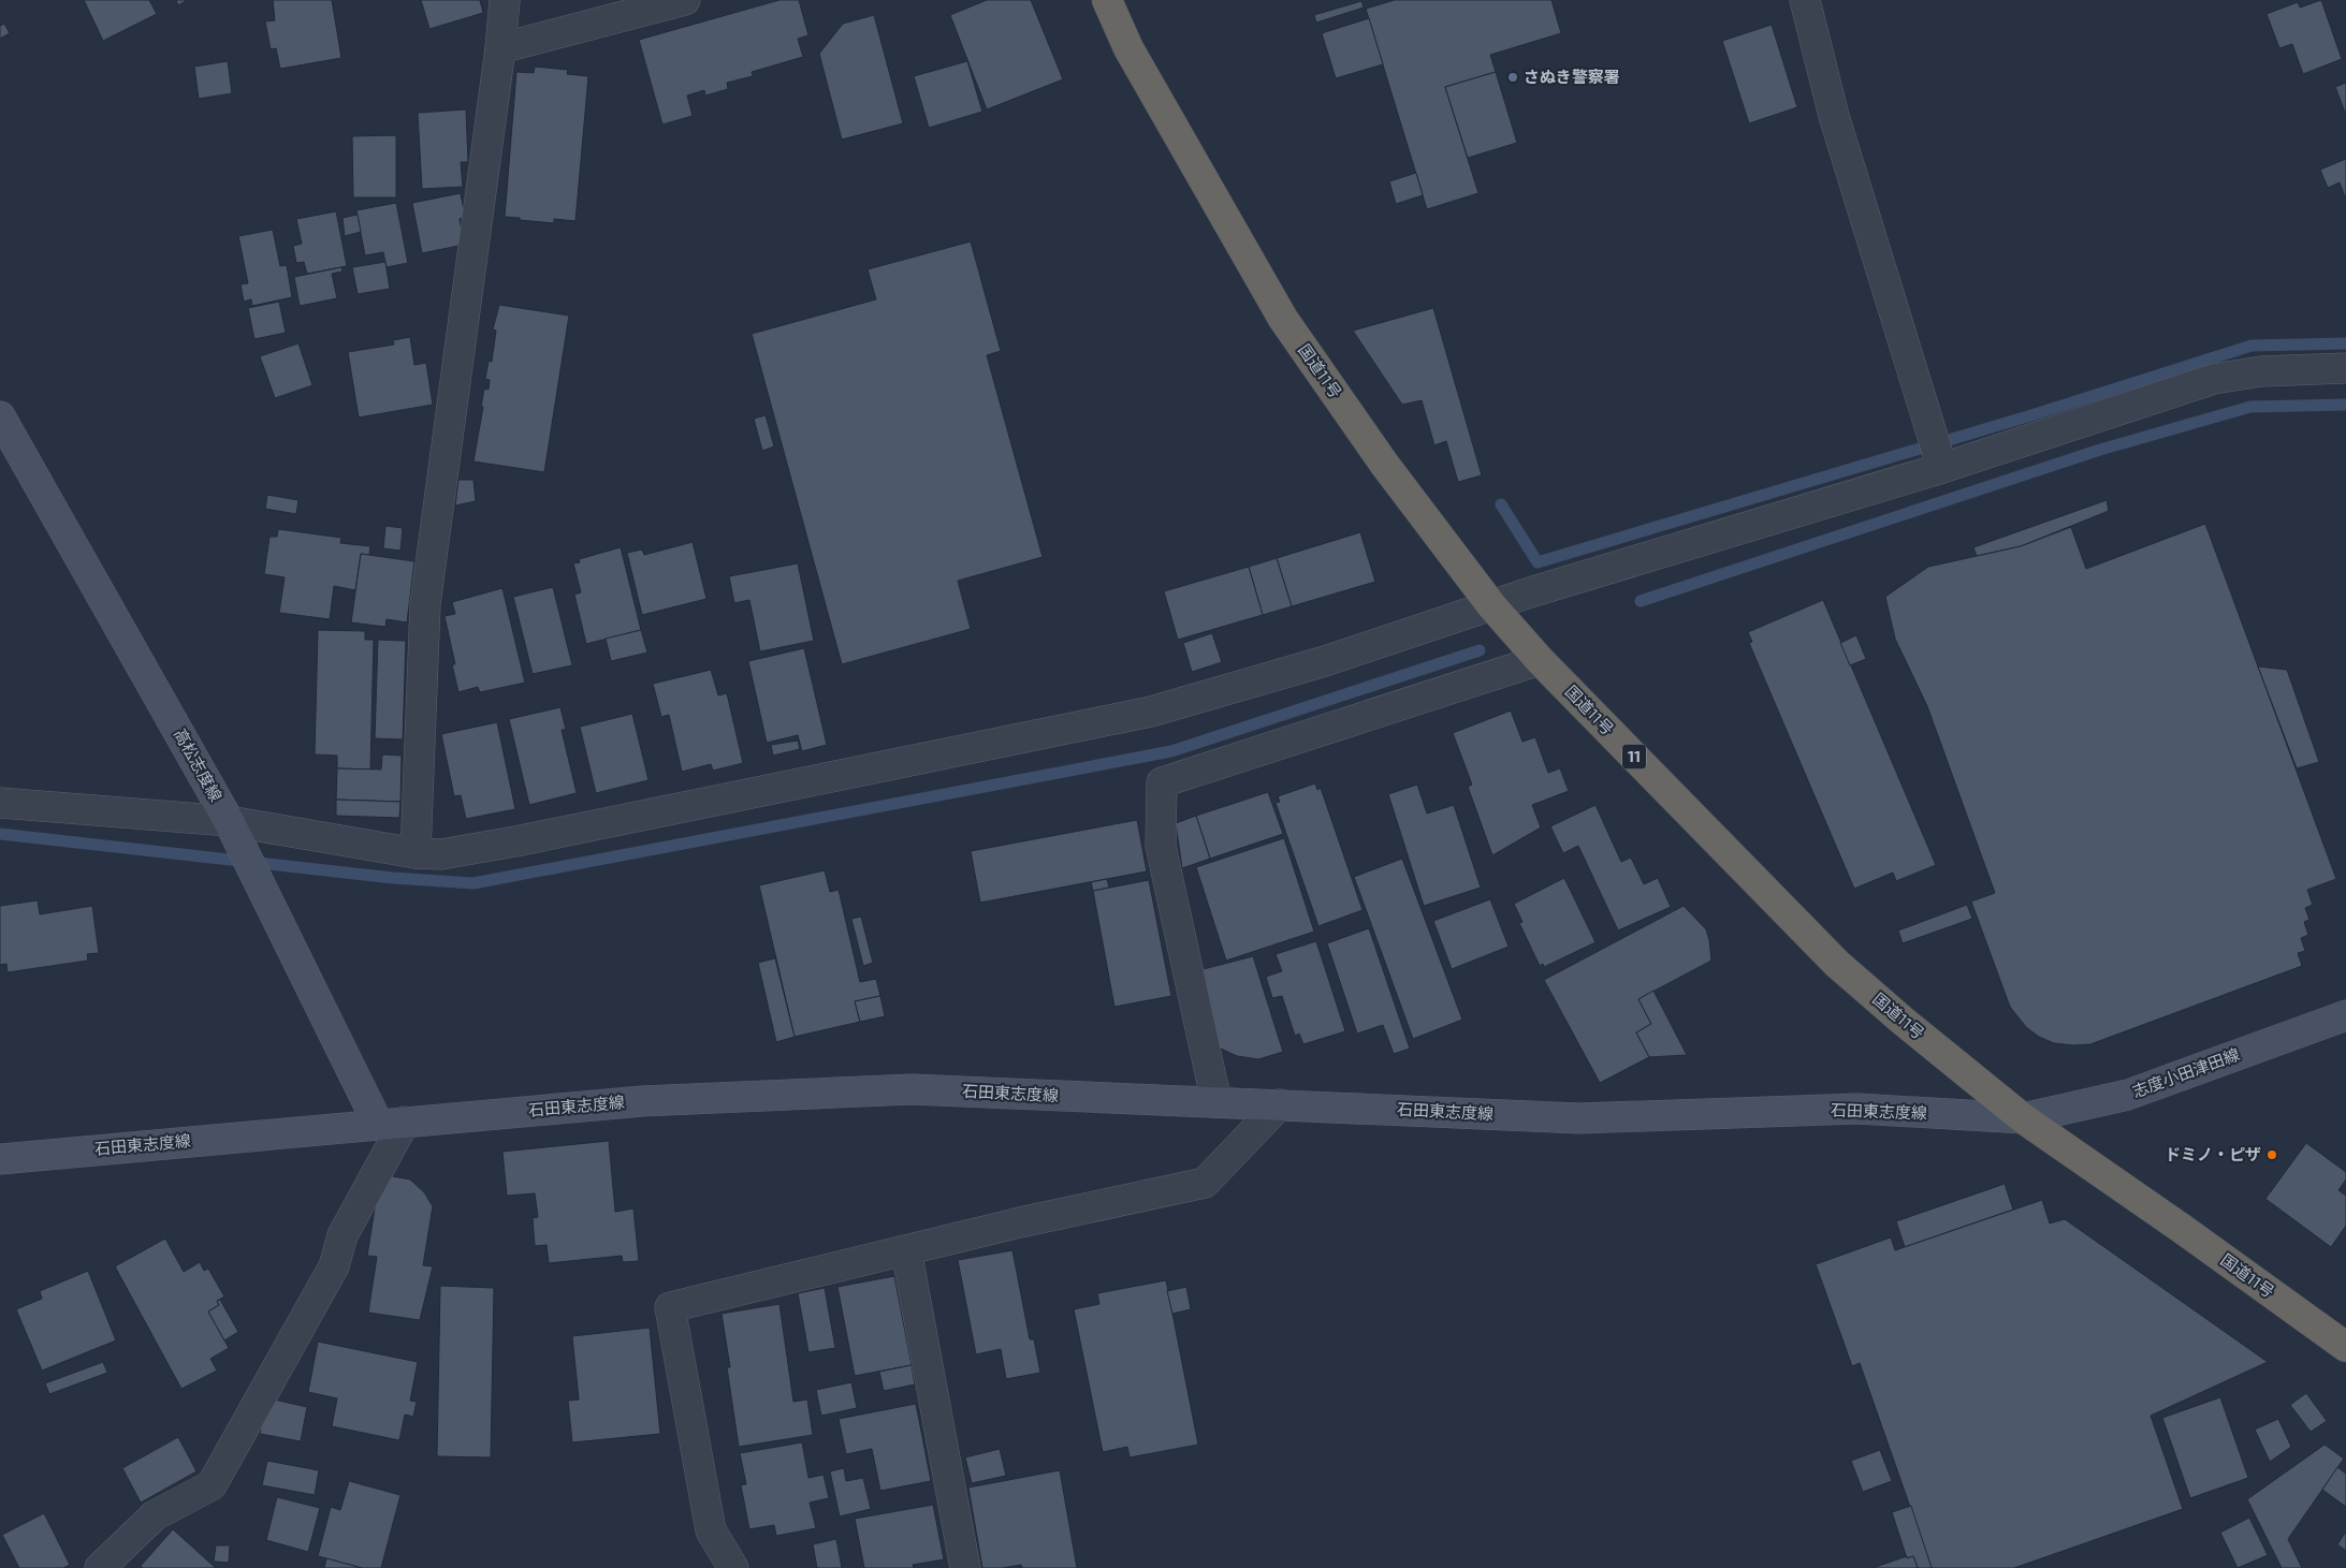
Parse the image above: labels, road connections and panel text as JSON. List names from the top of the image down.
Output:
{
  "streets": {
    "highway": ["国道11号", "11"],
    "main road": ["高松志度線", "志度小田津田線", "石田東志度線"]
  },
  "crossings": [
    ["国道11号", "志度小田津田線"],
    ["国道11号", "石田東志度線"],
    ["高松志度線", "石田東志度線"],
    ["志度小田津田線", "石田東志度線"]
  ],
  "places": ["さぬき警察署", "ドミノ・ピザ"]
}
